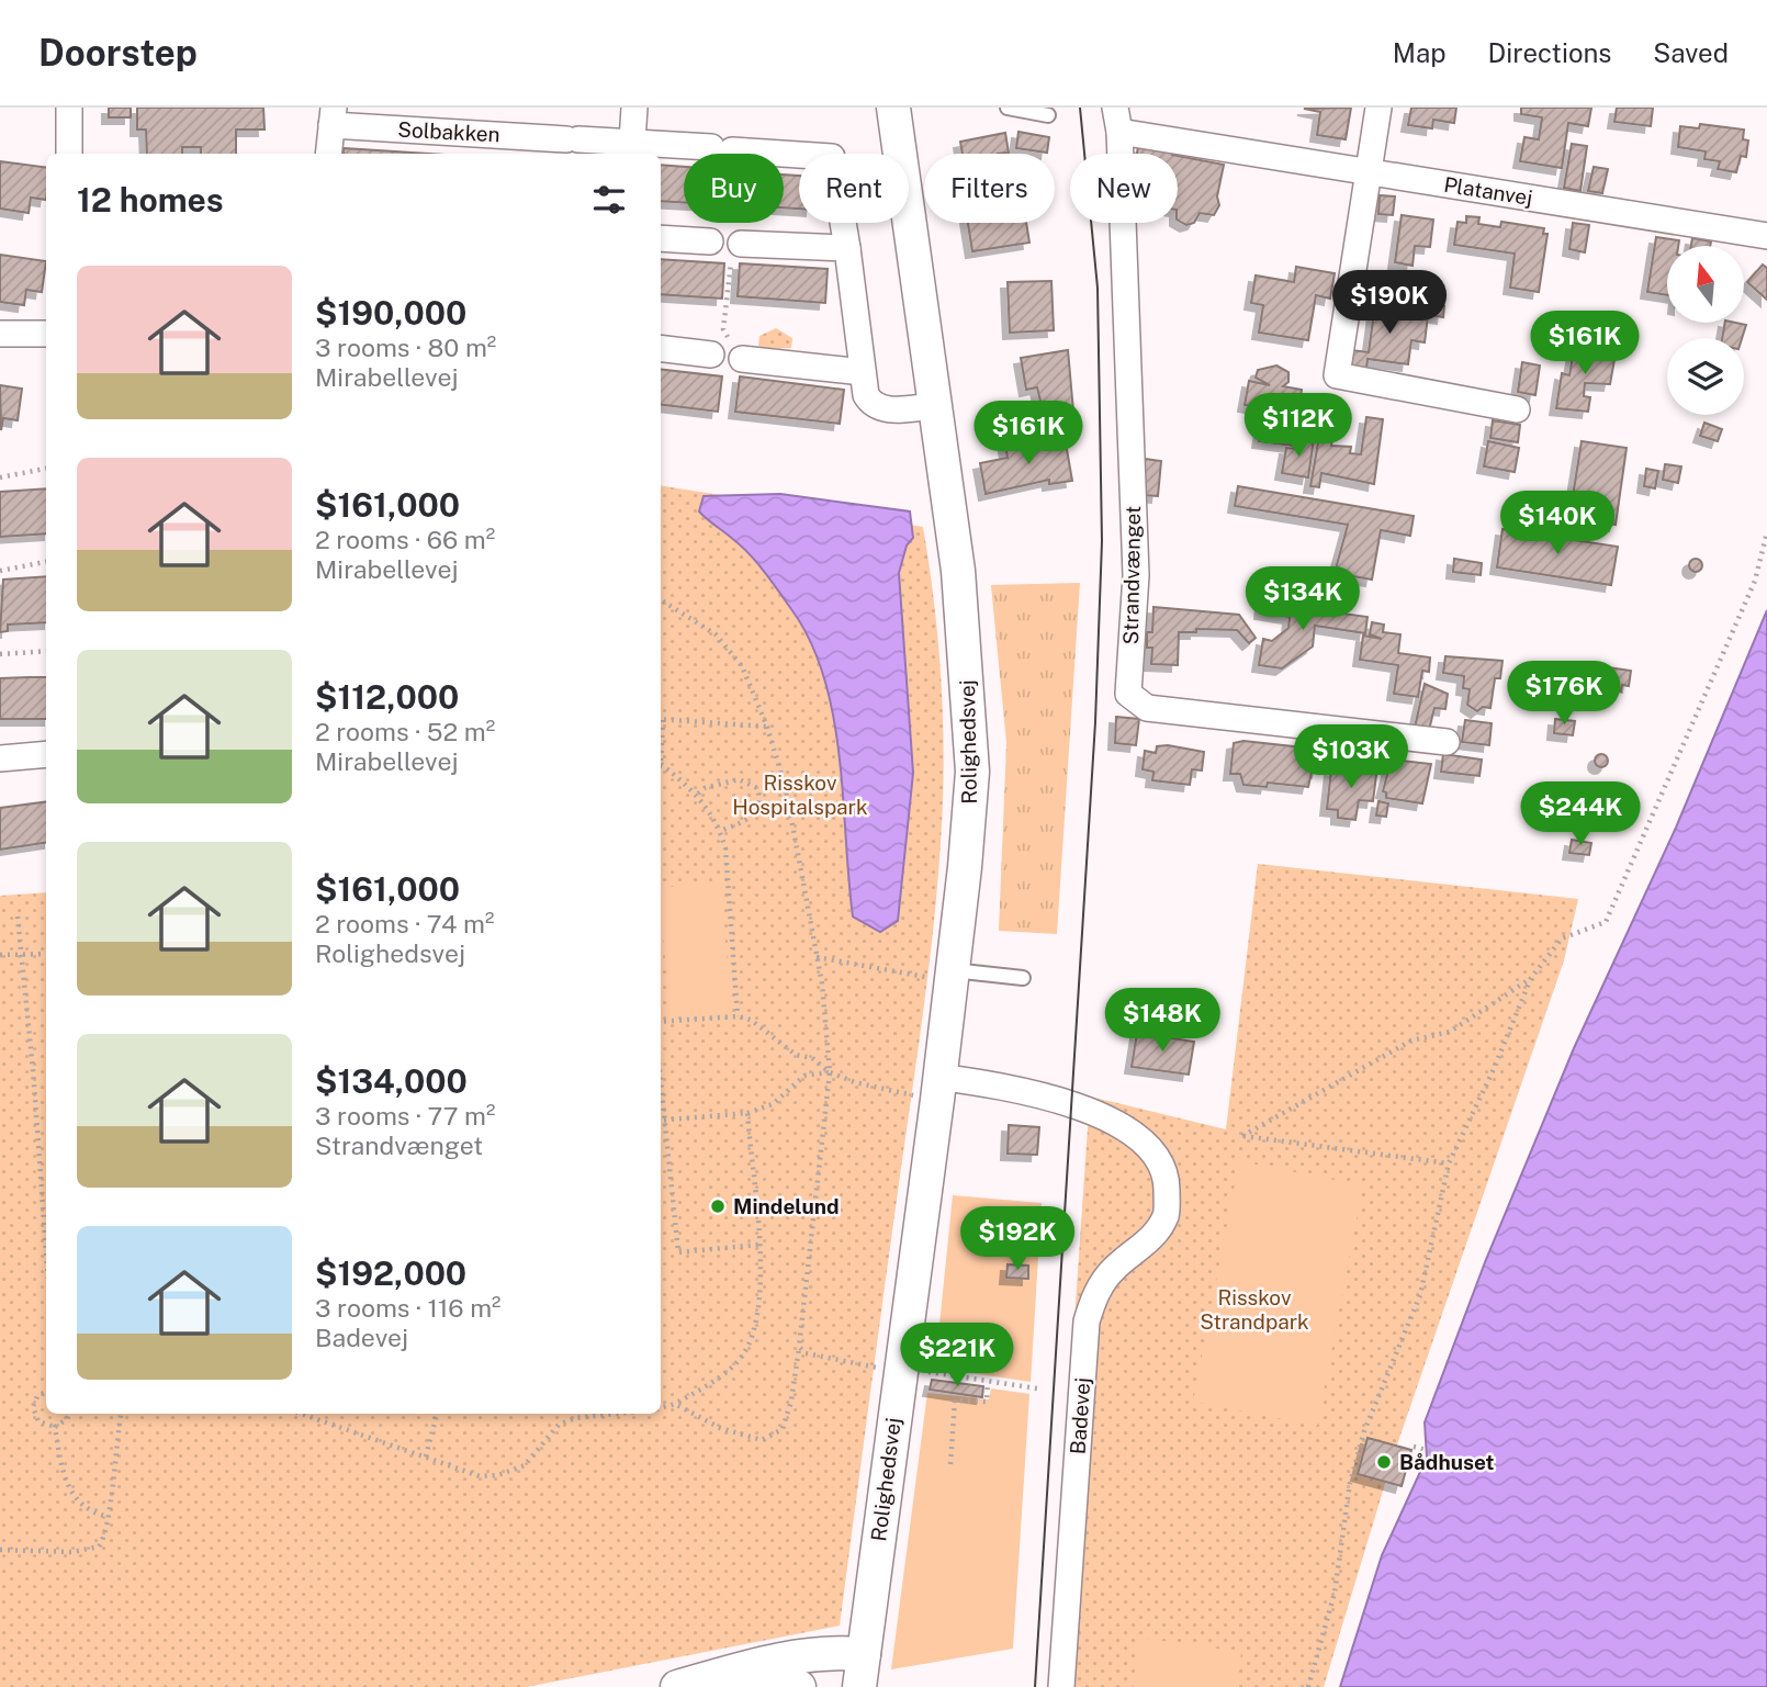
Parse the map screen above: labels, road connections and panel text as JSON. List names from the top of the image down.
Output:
{
  "streets": {
    "street": [
      "Solbakken",
      "Platanvej",
      "Strandvænget",
      "Rolighedsvej",
      "Badevej"
    ]
  },
  "crossings": [
    ["Platanvej", "Strandvænget"],
    ["Rolighedsvej", "Badevej"]
  ],
  "parks": ["Risskov Hospitalspark", "Risskov Strandpark"],
  "places": ["Mindelund", "Bådhuset"],
  "north": "top",
  "page": {
    "header": "Doorstep",
    "nav": ["Map", "Directions", "Saved"],
    "chip": [
      "Buy",
      "Rent",
      "Filters",
      "New"
    ],
    "heading": "12 homes",
    "list": [
      {
        "name": "$190,000",
        "note": "3 rooms · 80 m² · Mirabellevej"
      },
      {
        "name": "$161,000",
        "note": "2 rooms · 66 m² · Mirabellevej"
      },
      {
        "name": "$112,000",
        "note": "2 rooms · 52 m² · Mirabellevej"
      },
      {
        "name": "$161,000",
        "note": "2 rooms · 74 m² · Rolighedsvej"
      },
      {
        "name": "$134,000",
        "note": "3 rooms · 77 m² · Strandvænget"
      },
      {
        "name": "$192,000",
        "note": "3 rooms · 116 m² · Badevej"
      }
    ],
    "price": [
      "$190K",
      "$161K",
      "$112K",
      "$161K",
      "$140K",
      "$134K",
      "$176K",
      "$103K",
      "$244K",
      "$148K",
      "$192K",
      "$221K"
    ]
  }
}
